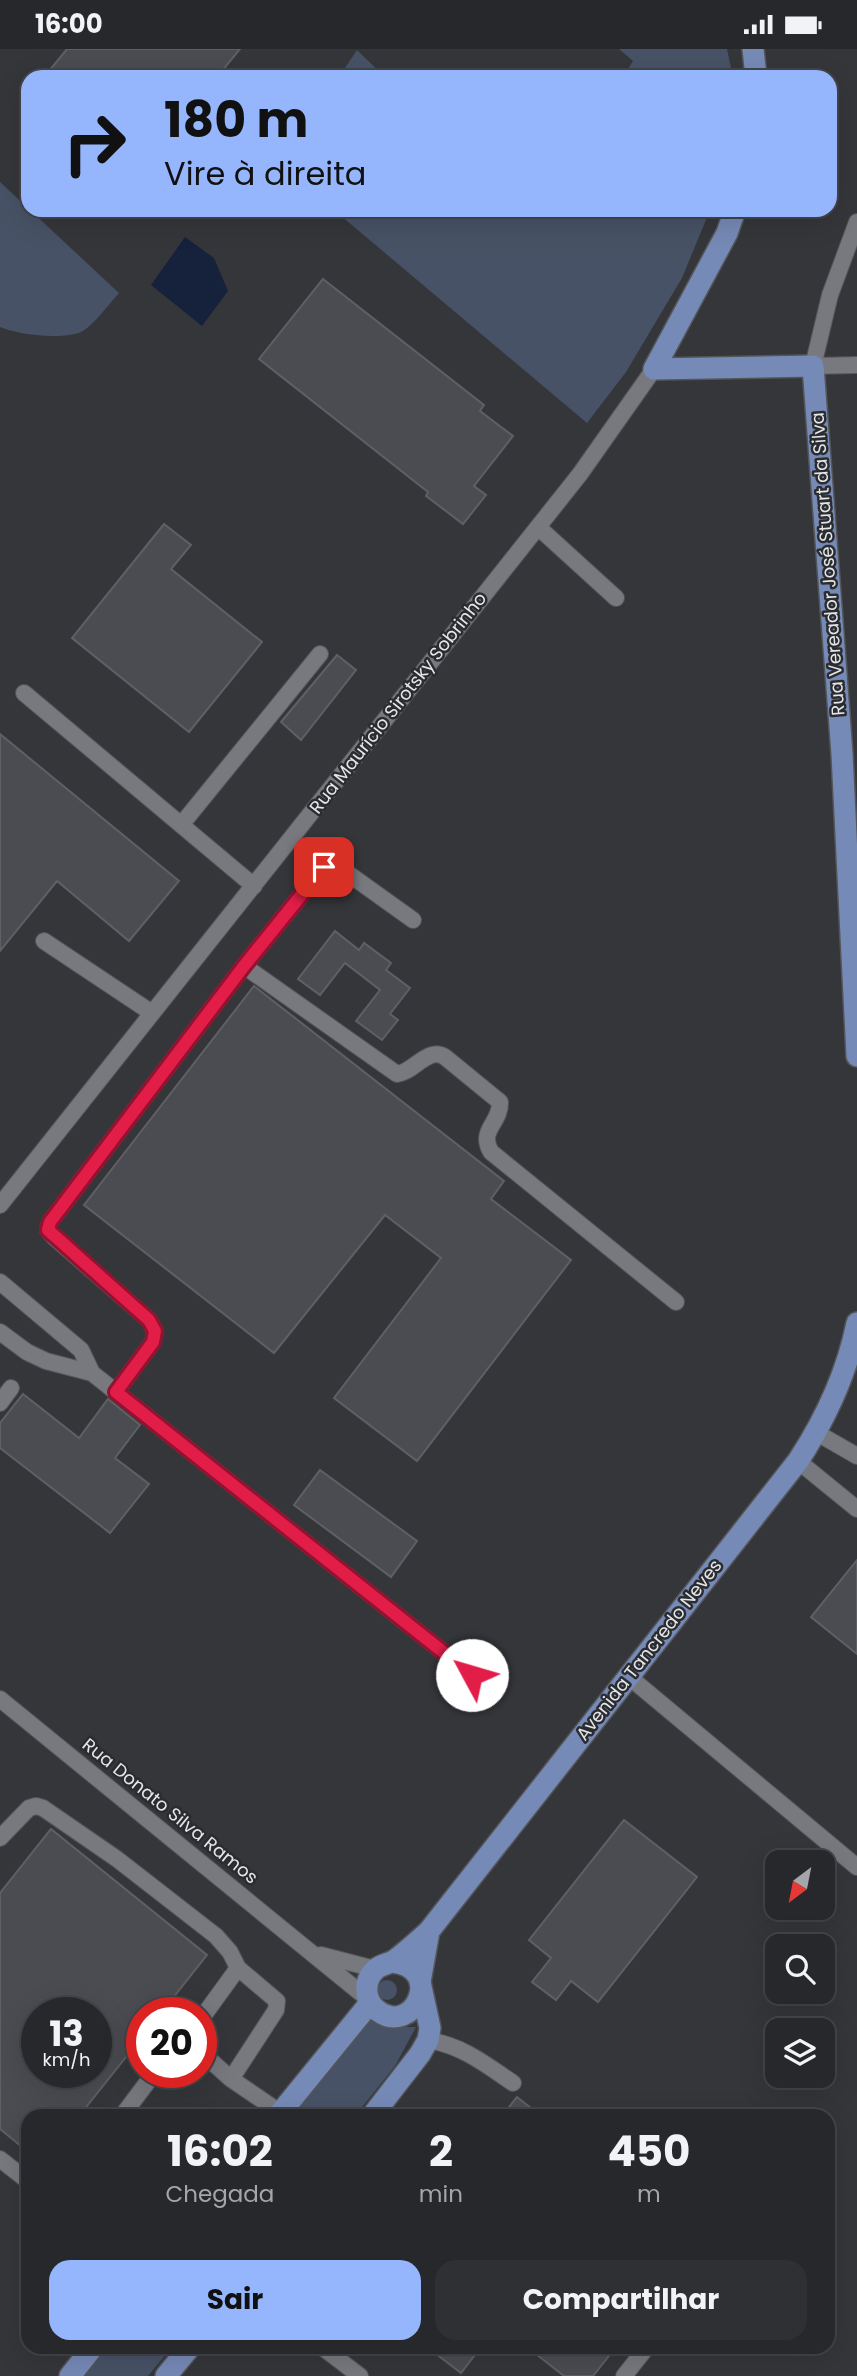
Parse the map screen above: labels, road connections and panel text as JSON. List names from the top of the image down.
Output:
{
  "streets": {
    "main road": ["Rua Vereador José Stuart da Silva", "Rua Maurício Sirotsky Sobrinho", "Avenida Tancredo Neves"],
    "street": ["Rua Donato Silva Ramos"]
  },
  "crossings": [
    ["Avenida Tancredo Neves", "Rua Donato Silva Ramos"]
  ],
  "north": "bottom left",
  "page": {
    "status": "16:00",
    "turn": ["180 m", "Vire à direita"],
    "speed": "13 km/h",
    "limit": "20",
    "eta": [
      "16:02",
      "Chegada",
      "2",
      "min",
      "450",
      "m"
    ],
    "buttons": ["Sair", "Compartilhar"]
  }
}
